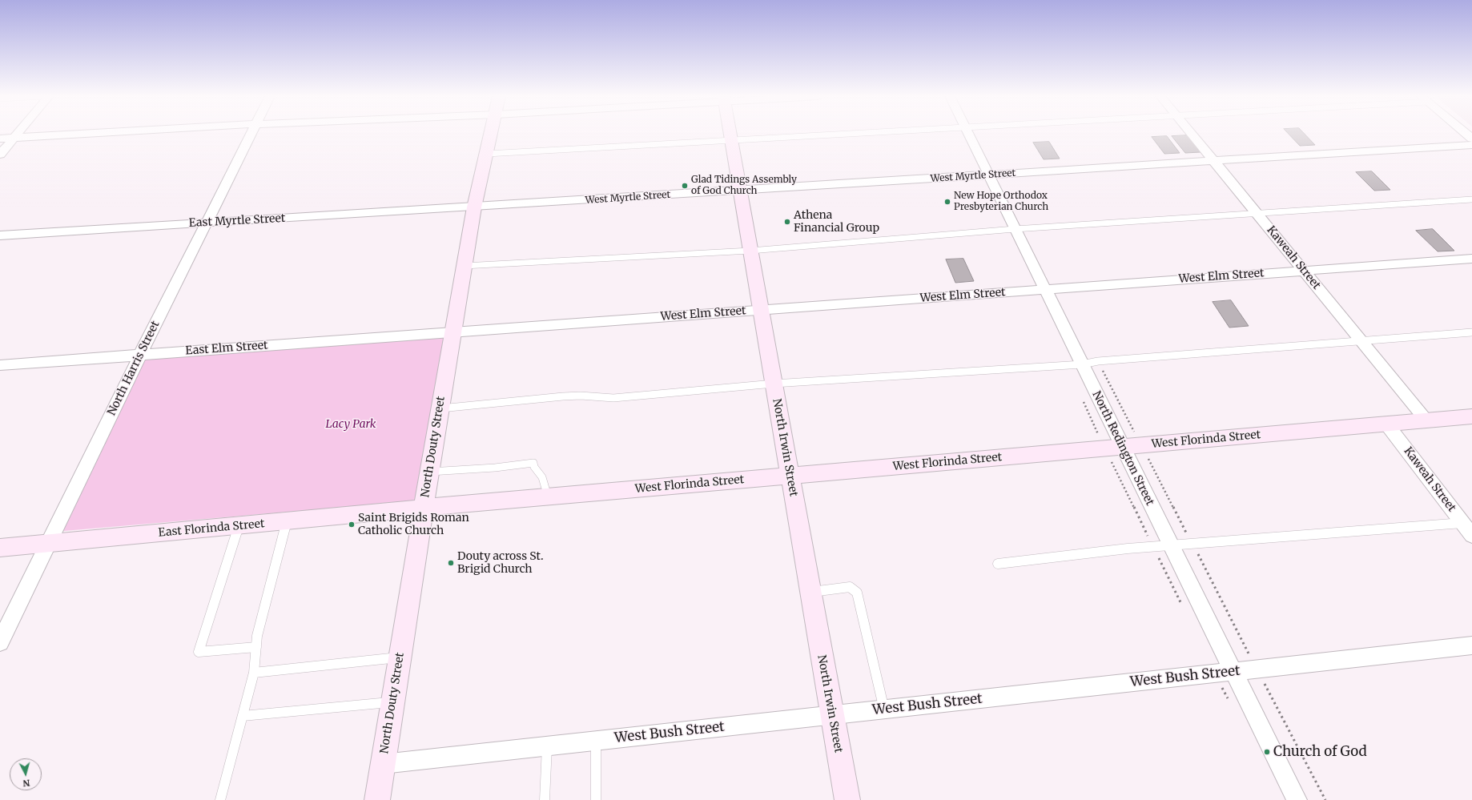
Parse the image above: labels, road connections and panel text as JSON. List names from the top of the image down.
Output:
{
  "streets": {
    "street": [
      "West Myrtle Street",
      "East Myrtle Street",
      "Kaweah Street",
      "West Elm Street",
      "East Elm Street",
      "North Harris Street",
      "West Florinda Street",
      "North Douty Street",
      "North Irwin Street",
      "North Redington Street",
      "East Florinda Street",
      "West Bush Street"
    ]
  },
  "crossings": [
    ["West Myrtle Street", "East Myrtle Street"],
    ["West Myrtle Street", "Kaweah Street"],
    ["West Myrtle Street", "North Douty Street"],
    ["West Myrtle Street", "North Irwin Street"],
    ["West Myrtle Street", "North Redington Street"],
    ["East Myrtle Street", "North Harris Street"],
    ["East Myrtle Street", "North Douty Street"],
    ["Kaweah Street", "West Elm Street"],
    ["Kaweah Street", "West Florinda Street"],
    ["West Elm Street", "East Elm Street"],
    ["West Elm Street", "North Douty Street"],
    ["West Elm Street", "North Irwin Street"],
    ["West Elm Street", "North Redington Street"],
    ["East Elm Street", "North Harris Street"],
    ["East Elm Street", "North Douty Street"],
    ["North Harris Street", "East Florinda Street"],
    ["West Florinda Street", "North Douty Street"],
    ["West Florinda Street", "North Irwin Street"],
    ["West Florinda Street", "North Redington Street"],
    ["West Florinda Street", "East Florinda Street"],
    ["North Douty Street", "East Florinda Street"],
    ["North Douty Street", "West Bush Street"],
    ["North Irwin Street", "West Bush Street"],
    ["North Redington Street", "West Bush Street"]
  ],
  "parks": ["Lacy Park"],
  "places": [
    "Glad Tidings Assembly of God Church",
    "New Hope Orthodox Presbyterian Church",
    "Athena Financial Group",
    "Saint Brigids Roman Catholic Church",
    "Douty across St. Brigid Church",
    "Church of God"
  ],
  "north": "bottom"
}
